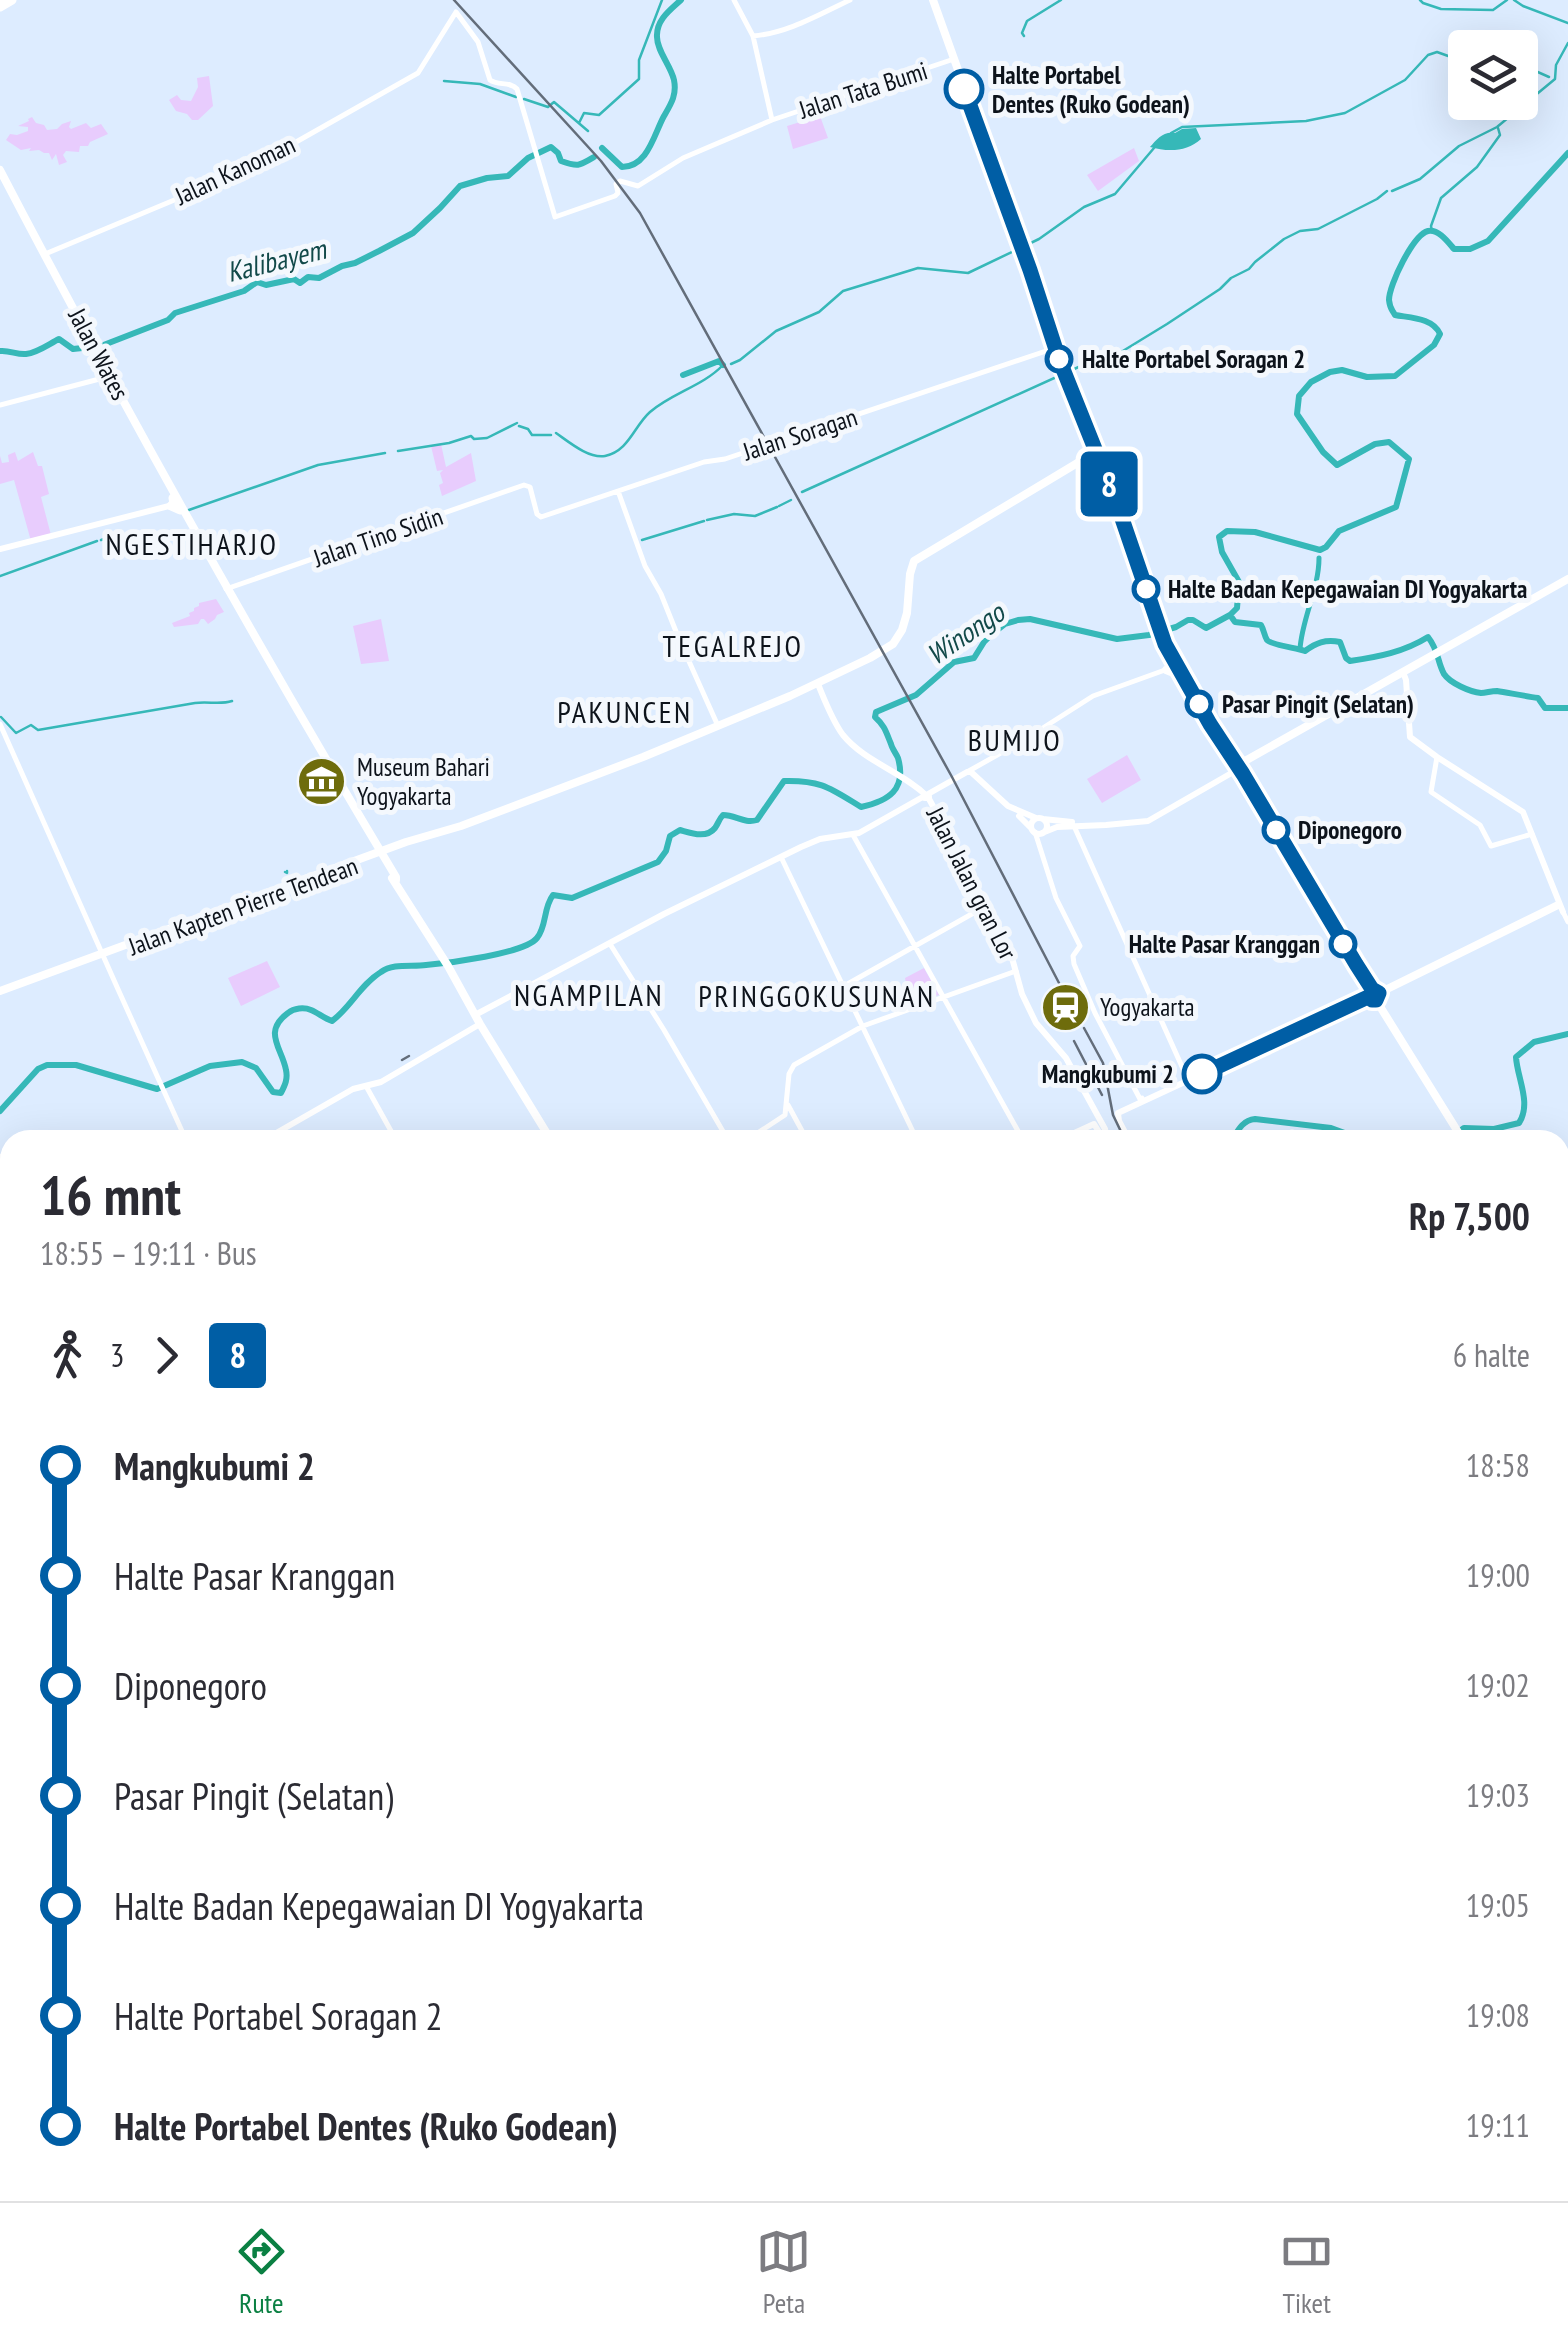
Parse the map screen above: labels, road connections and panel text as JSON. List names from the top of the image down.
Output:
{
  "streets": {
    "main road": ["Jalan Wates", "Jalan Jalan gran Lor", "Jalan Kapten Pierre Tendean"],
    "street": [
      "Jalan Tata Bumi",
      "Jalan Kanoman",
      "Jalan Soragan",
      "Jalan Tino Sidin"
    ]
  },
  "crossings": [
    ["Jalan Tata Bumi", "Jalan Kanoman"],
    ["Jalan Kanoman", "Jalan Wates"],
    ["Jalan Wates", "Jalan Tino Sidin"],
    ["Jalan Wates", "Jalan Kapten Pierre Tendean"],
    ["Jalan Soragan", "Jalan Tino Sidin"]
  ],
  "districts": [
    "NGESTIHARJO",
    "TEGALREJO",
    "PAKUNCEN",
    "BUMIJO",
    "NGAMPILAN",
    "PRINGGOKUSUNAN"
  ],
  "water": ["Kalibayem", "Winongo"],
  "places": {
    "other": [
      "Halte Portabel Dentes (Ruko Godean)",
      "Halte Portabel Soragan 2",
      "Halte Badan Kepegawaian DI Yogyakarta",
      "Pasar Pingit (Selatan)",
      "Diponegoro",
      "Halte Pasar Kranggan",
      "Mangkubumi 2"
    ],
    "museum": ["Museum Bahari Yogyakarta"],
    "station": ["Yogyakarta"]
  },
  "lines": ["bus line 8"],
  "page": {
    "on_map": "8",
    "heading": ["16 mnt", "18:55 – 19:11 · Bus", "Rp 7,500"],
    "legs": ["3", "8", "6 halte"],
    "list": [
      {
        "name": "Mangkubumi 2",
        "value": "18:58"
      },
      {
        "name": "Halte Pasar Kranggan",
        "value": "19:00"
      },
      {
        "name": "Diponegoro",
        "value": "19:02"
      },
      {
        "name": "Pasar Pingit (Selatan)",
        "value": "19:03"
      },
      {
        "name": "Halte Badan Kepegawaian DI Yogyakarta",
        "value": "19:05"
      },
      {
        "name": "Halte Portabel Soragan 2",
        "value": "19:08"
      },
      {
        "name": "Halte Portabel Dentes (Ruko Godean)",
        "value": "19:11"
      }
    ],
    "tabs": ["Rute", "Peta", "Tiket"]
  }
}
